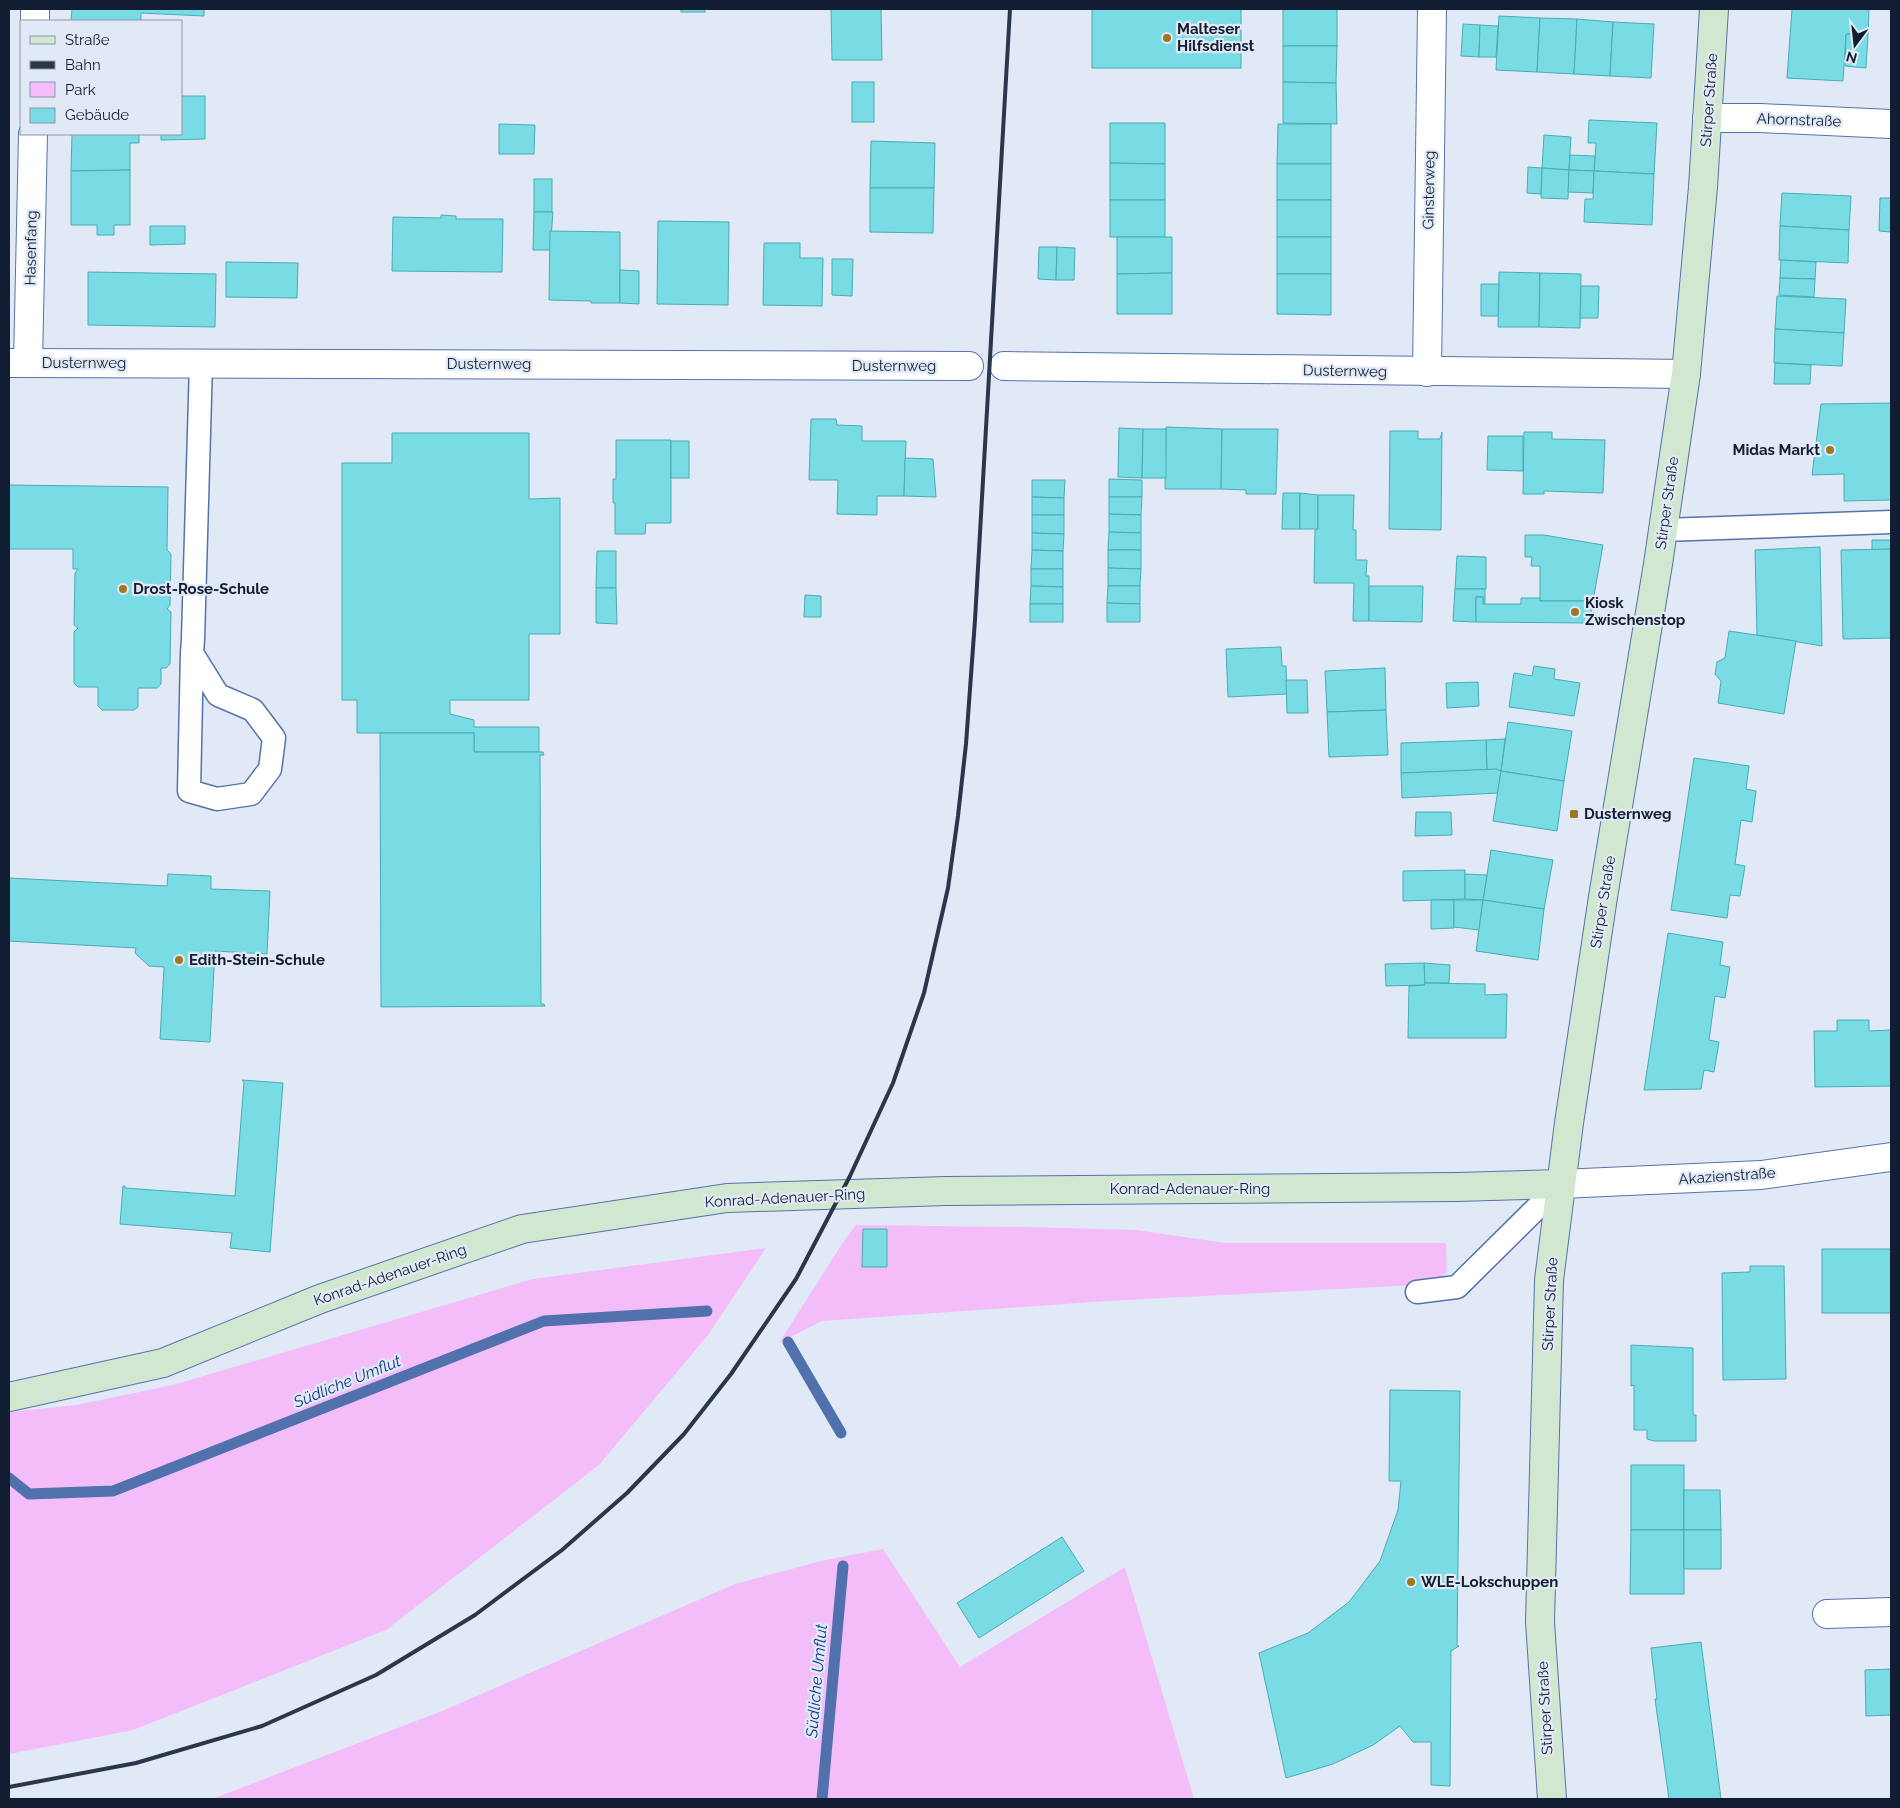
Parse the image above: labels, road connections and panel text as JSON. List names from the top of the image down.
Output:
{
  "streets": {
    "main road": ["Stirper Straße", "Konrad-Adenauer-Ring"],
    "street": [
      "Ahornstraße",
      "Ginsterweg",
      "Hasenfang",
      "Dusternweg",
      "Akazienstraße"
    ]
  },
  "crossings": [
    ["Stirper Straße", "Ahornstraße"],
    ["Stirper Straße", "Dusternweg"],
    ["Stirper Straße", "Akazienstraße"],
    ["Stirper Straße", "Konrad-Adenauer-Ring"],
    ["Ginsterweg", "Dusternweg"],
    ["Hasenfang", "Dusternweg"],
    ["Akazienstraße", "Konrad-Adenauer-Ring"]
  ],
  "water": ["Südliche Umflut"],
  "places": {
    "other": [
      "Malteser Hilfsdienst",
      "Midas Markt",
      "Drost-Rose-Schule",
      "Kiosk Zwischenstop",
      "Edith-Stein-Schule",
      "WLE-Lokschuppen"
    ],
    "transit": ["Dusternweg"]
  },
  "legend": [
    "Straße",
    "Bahn",
    "Park",
    "Gebäude"
  ],
  "north": "bottom"
}
